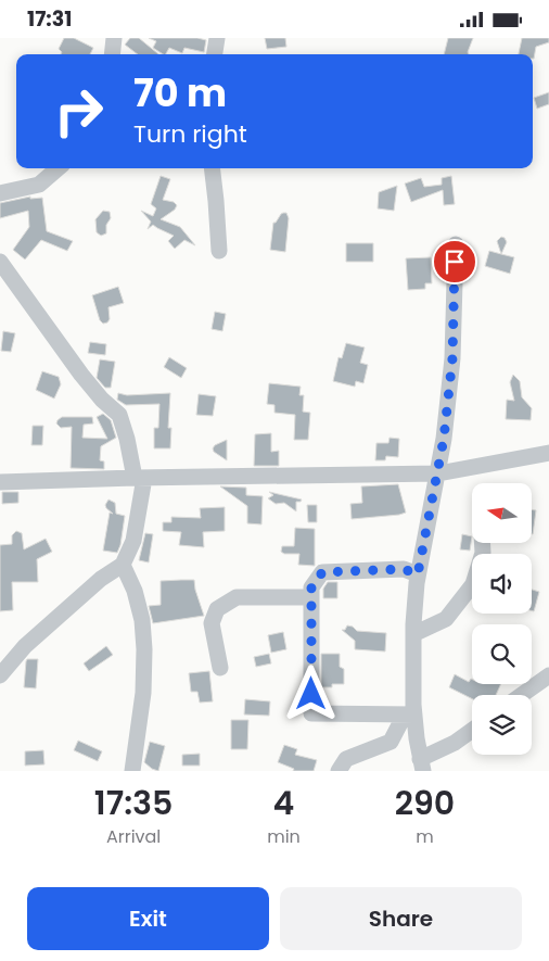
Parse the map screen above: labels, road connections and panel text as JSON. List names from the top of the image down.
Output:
{
  "north": "left",
  "page": {
    "status": "17:31",
    "turn": ["70 m", "Turn right"],
    "eta": [
      "17:35",
      "Arrival",
      "4",
      "min",
      "290",
      "m"
    ],
    "buttons": ["Exit", "Share"]
  }
}
